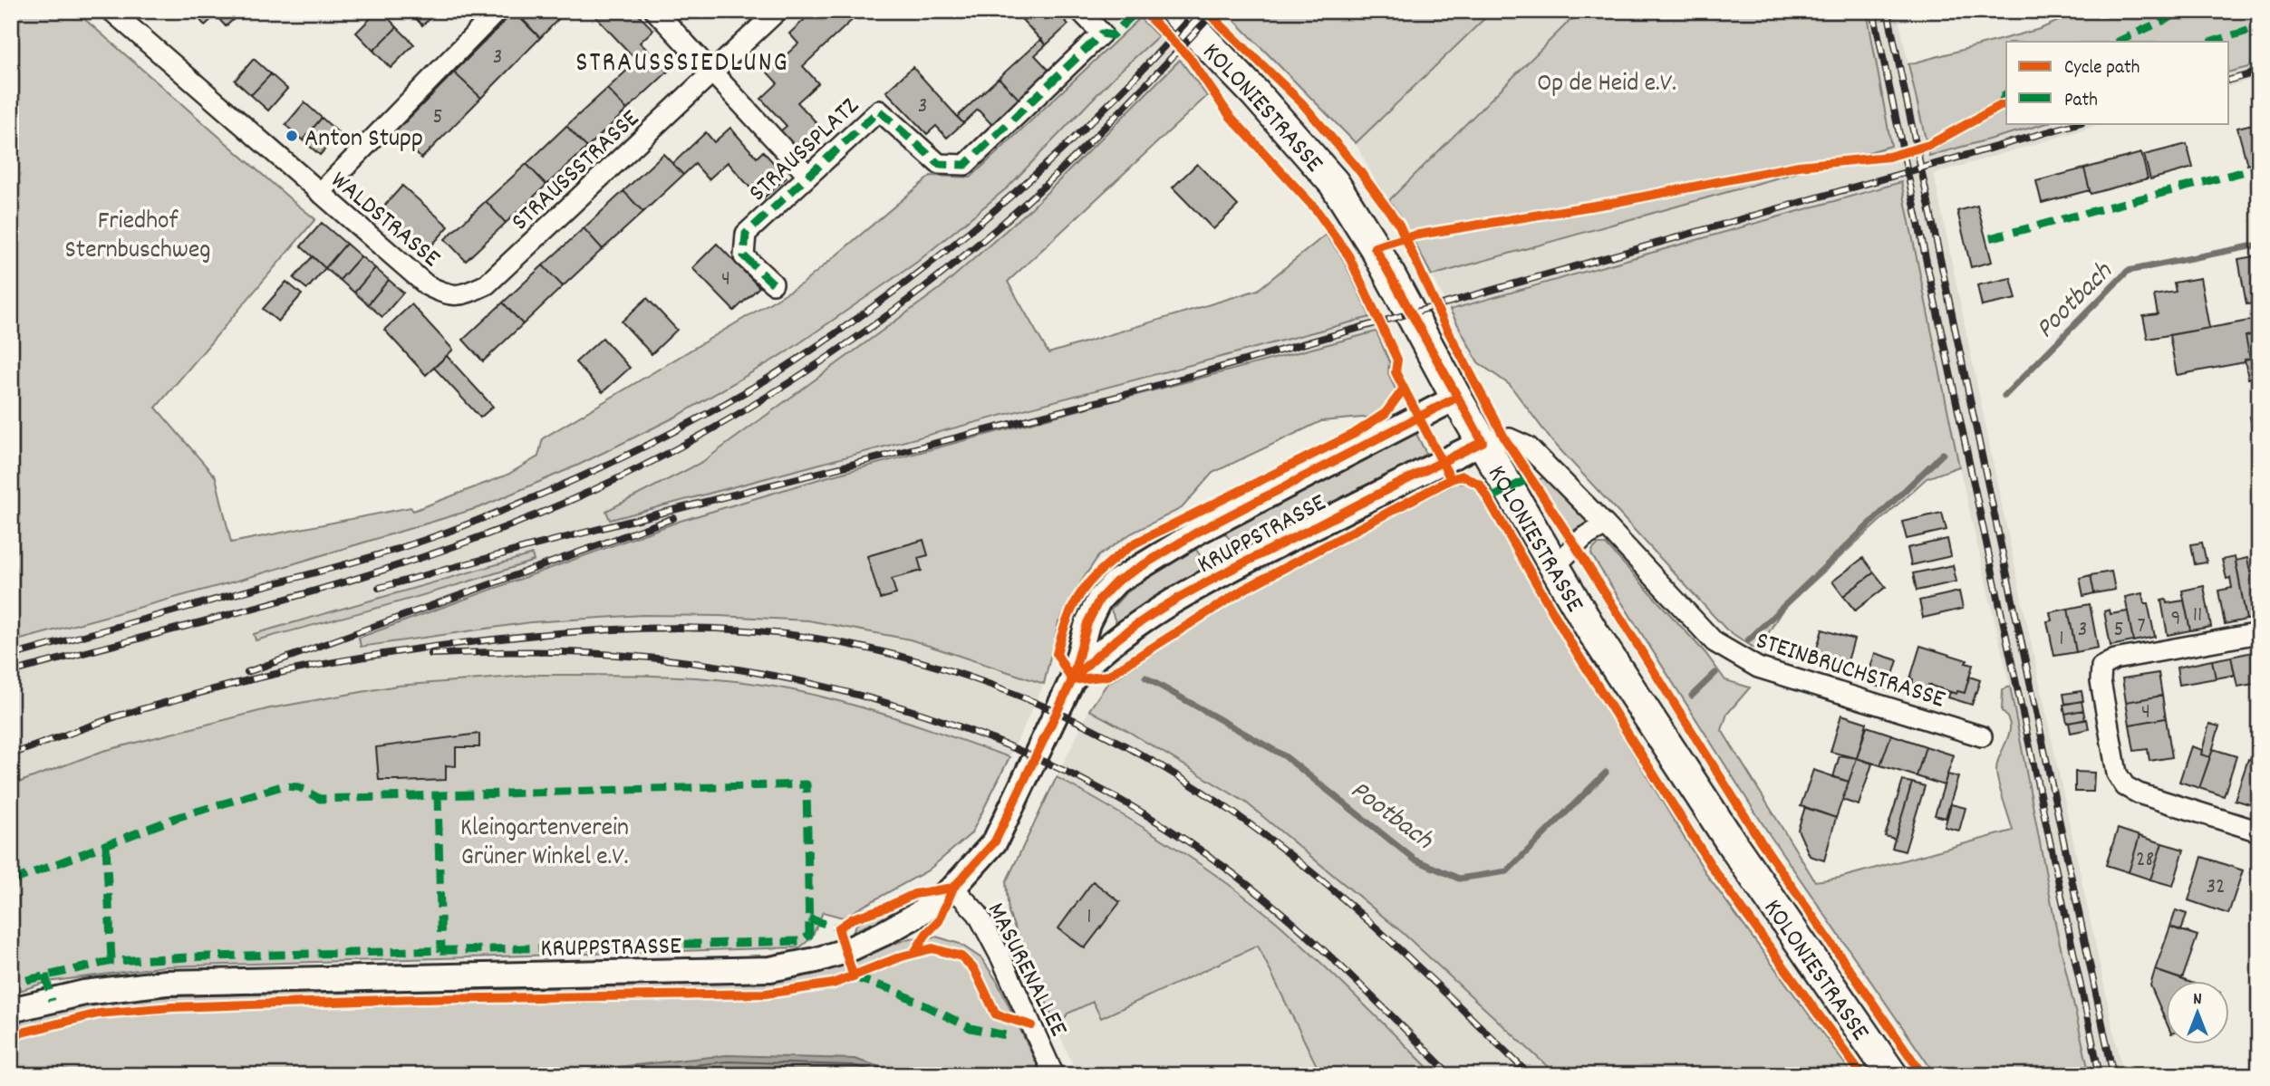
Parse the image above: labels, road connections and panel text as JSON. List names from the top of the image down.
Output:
{
  "streets": {
    "main road": ["KOLONIESTRASSE"],
    "street": [
      "STRAUSSPLATZ",
      "STRAUSSSTRASSE",
      "WALDSTRASSE",
      "KRUPPSTRASSE",
      "STEINBRUCHSTRASSE",
      "MASURENALLEE"
    ]
  },
  "crossings": [
    ["KOLONIESTRASSE", "KRUPPSTRASSE"],
    ["KOLONIESTRASSE", "STEINBRUCHSTRASSE"],
    ["STRAUSSSTRASSE", "WALDSTRASSE"],
    ["KRUPPSTRASSE", "STEINBRUCHSTRASSE"],
    ["KRUPPSTRASSE", "MASURENALLEE"]
  ],
  "districts": ["STRAUSSSIEDLUNG"],
  "water": ["Pootbach"],
  "parks": ["Op de Heid e.V.", "Friedhof Sternbuschweg", "Kleingartenverein Grüner Winkel e.V."],
  "places": ["Anton Stupp"],
  "house_numbers": [
    "3",
    "3",
    "5",
    "4",
    "11",
    "9",
    "7",
    "3",
    "5",
    "1",
    "4",
    "28",
    "32",
    "1"
  ],
  "legend": ["Cycle path", "Path"],
  "north": "top"
}
